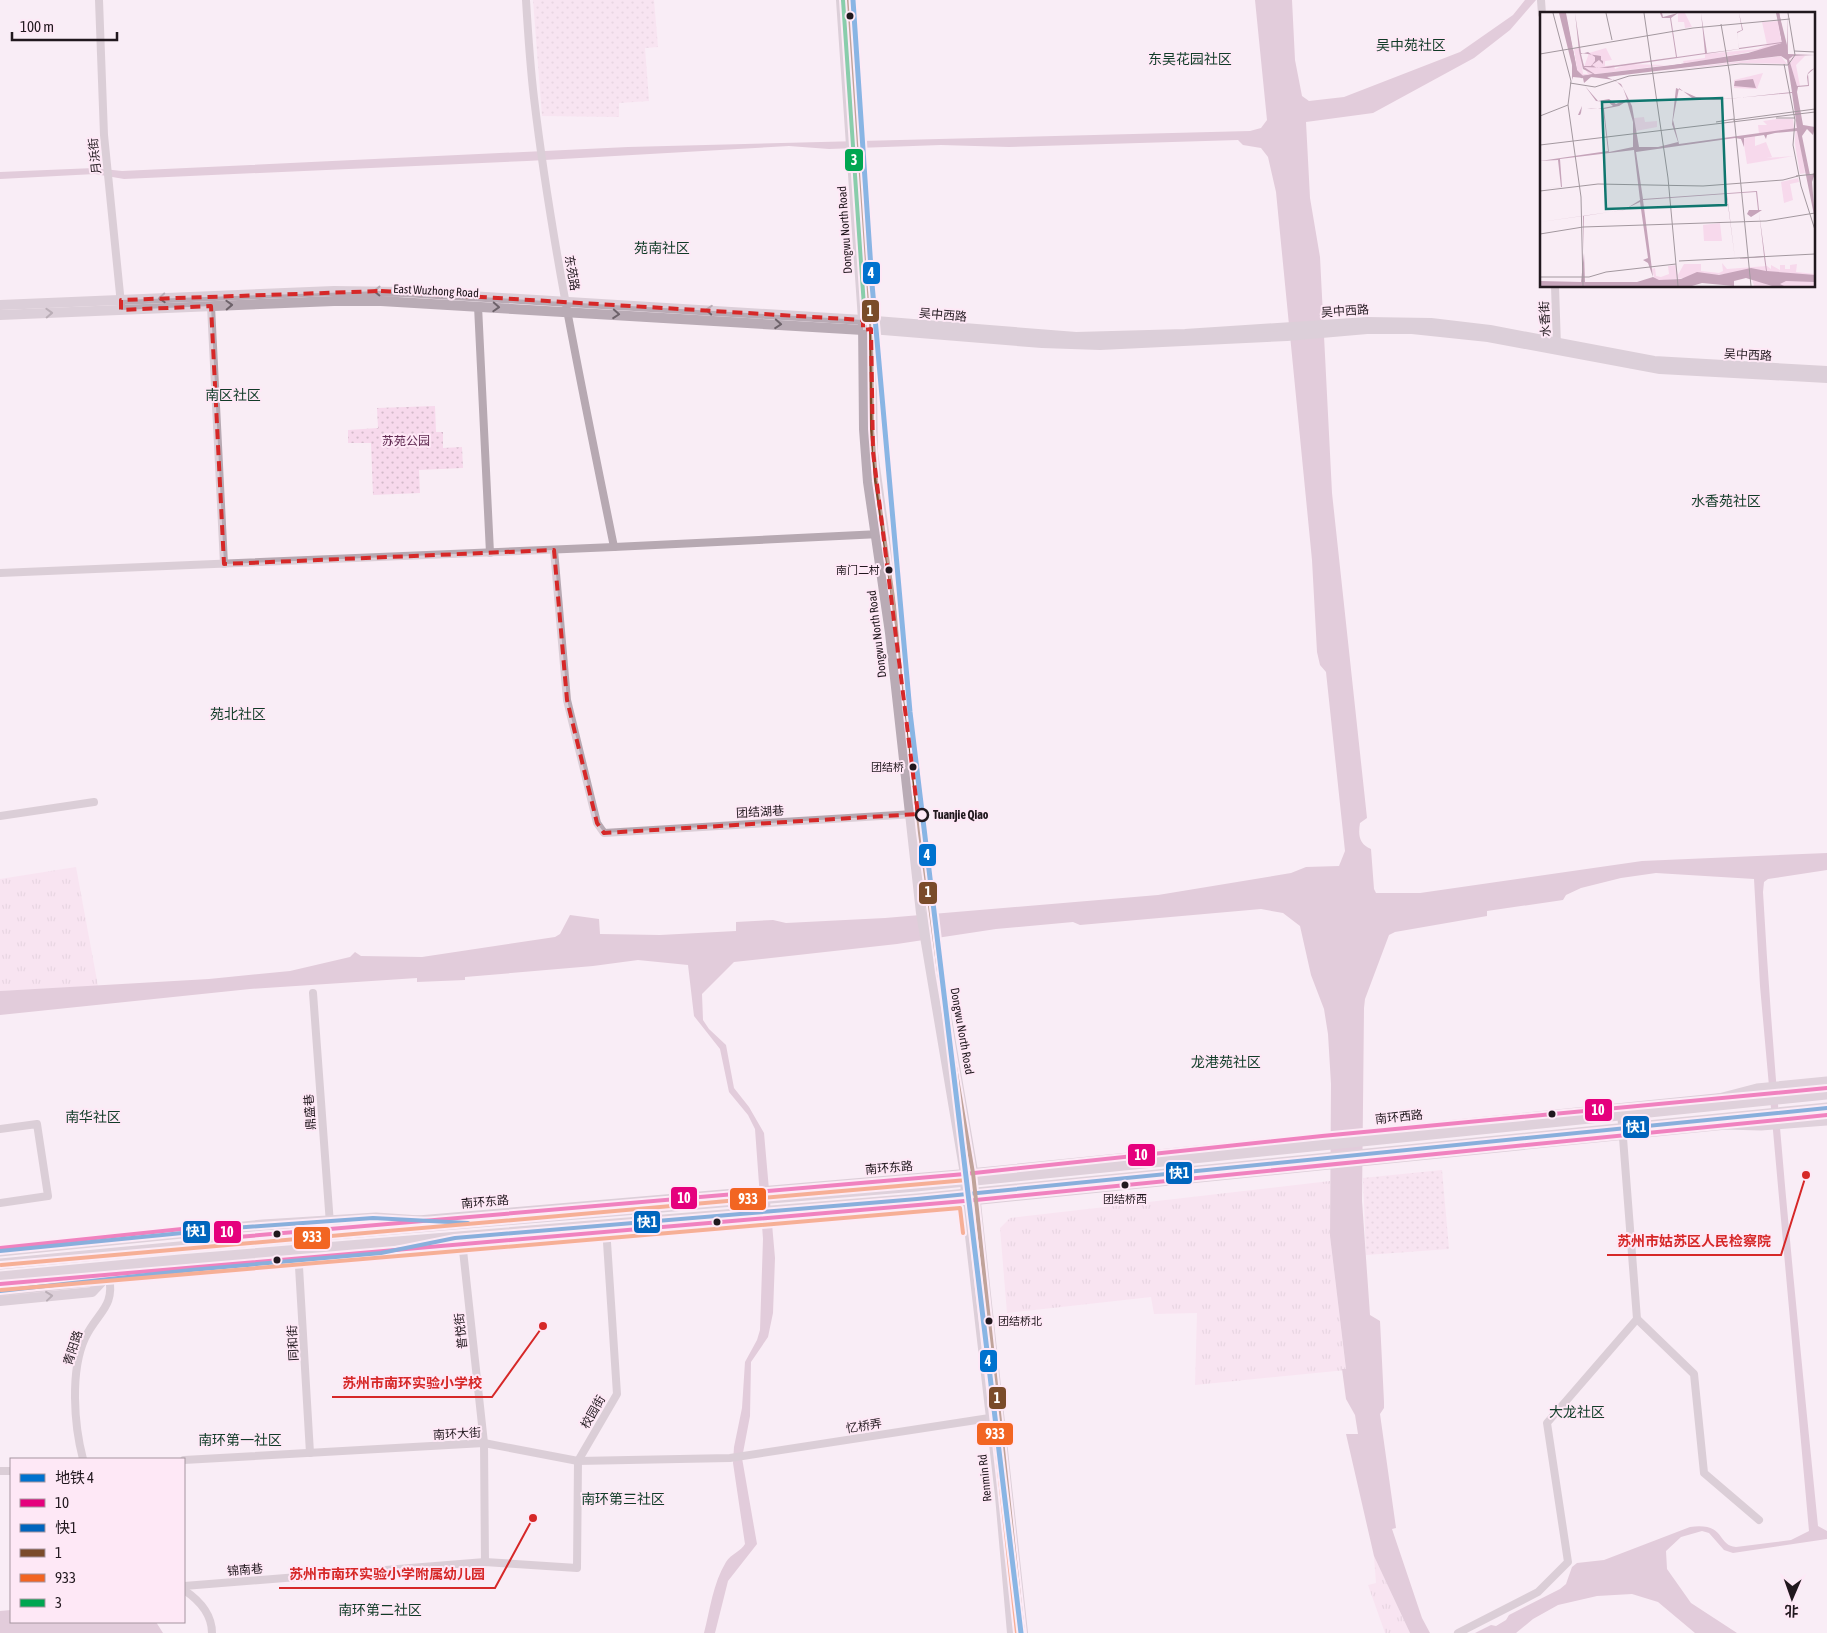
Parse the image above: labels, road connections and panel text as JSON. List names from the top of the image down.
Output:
{
  "streets": {
    "main road": [
      "Dongwu North Road",
      "East Wuzhong Road",
      "吴中西路",
      "南环西路",
      "南环东路",
      "Renmin Rd"
    ],
    "street": [
      "月浜街",
      "东苑路",
      "水香街",
      "团结湖巷",
      "鼎盛巷",
      "普悦街",
      "同和街",
      "青阳路",
      "校园街",
      "忆桥弄",
      "南环大街",
      "锦南巷"
    ]
  },
  "crossings": [
    ["月浜街", "East Wuzhong Road"],
    ["Dongwu North Road", "East Wuzhong Road"],
    ["Dongwu North Road", "吴中西路"],
    ["Dongwu North Road", "团结湖巷"],
    ["Dongwu North Road", "南环西路"],
    ["Dongwu North Road", "南环东路"],
    ["Dongwu North Road", "Renmin Rd"],
    ["东苑路", "East Wuzhong Road"],
    ["East Wuzhong Road", "吴中西路"],
    ["吴中西路", "水香街"],
    ["鼎盛巷", "南环东路"],
    ["南环西路", "南环东路"],
    ["南环东路", "普悦街"],
    ["南环东路", "同和街"],
    ["南环东路", "青阳路"],
    ["南环东路", "校园街"],
    ["普悦街", "南环大街"],
    ["普悦街", "锦南巷"],
    ["同和街", "南环大街"],
    ["校园街", "南环大街"],
    ["校园街", "锦南巷"],
    ["忆桥弄", "南环大街"],
    ["忆桥弄", "Renmin Rd"]
  ],
  "districts": [
    "吴中苑社区",
    "东吴花园社区",
    "苑南社区",
    "南区社区",
    "水香苑社区",
    "苑北社区",
    "龙港苑社区",
    "南华社区",
    "大龙社区",
    "南环第一社区",
    "南环第三社区",
    "南环第二社区"
  ],
  "parks": ["苏苑公园"],
  "places": [
    "南门二村",
    "团结桥",
    "Tuanjie Qiao",
    "苏州市姑苏区人民检察院",
    "团结桥西",
    "团结桥北",
    "苏州市南环实验小学校",
    "苏州市南环实验小学附属幼儿园"
  ],
  "lines": [
    "metro line 4",
    "transit line 1",
    "transit line 3",
    "transit line 10",
    "transit line 快1",
    "transit line 933"
  ],
  "legend": [
    "地铁 4",
    "10",
    "快1",
    "1",
    "933",
    "3"
  ],
  "scale_bar": "100 m",
  "north": "bottom"
}
